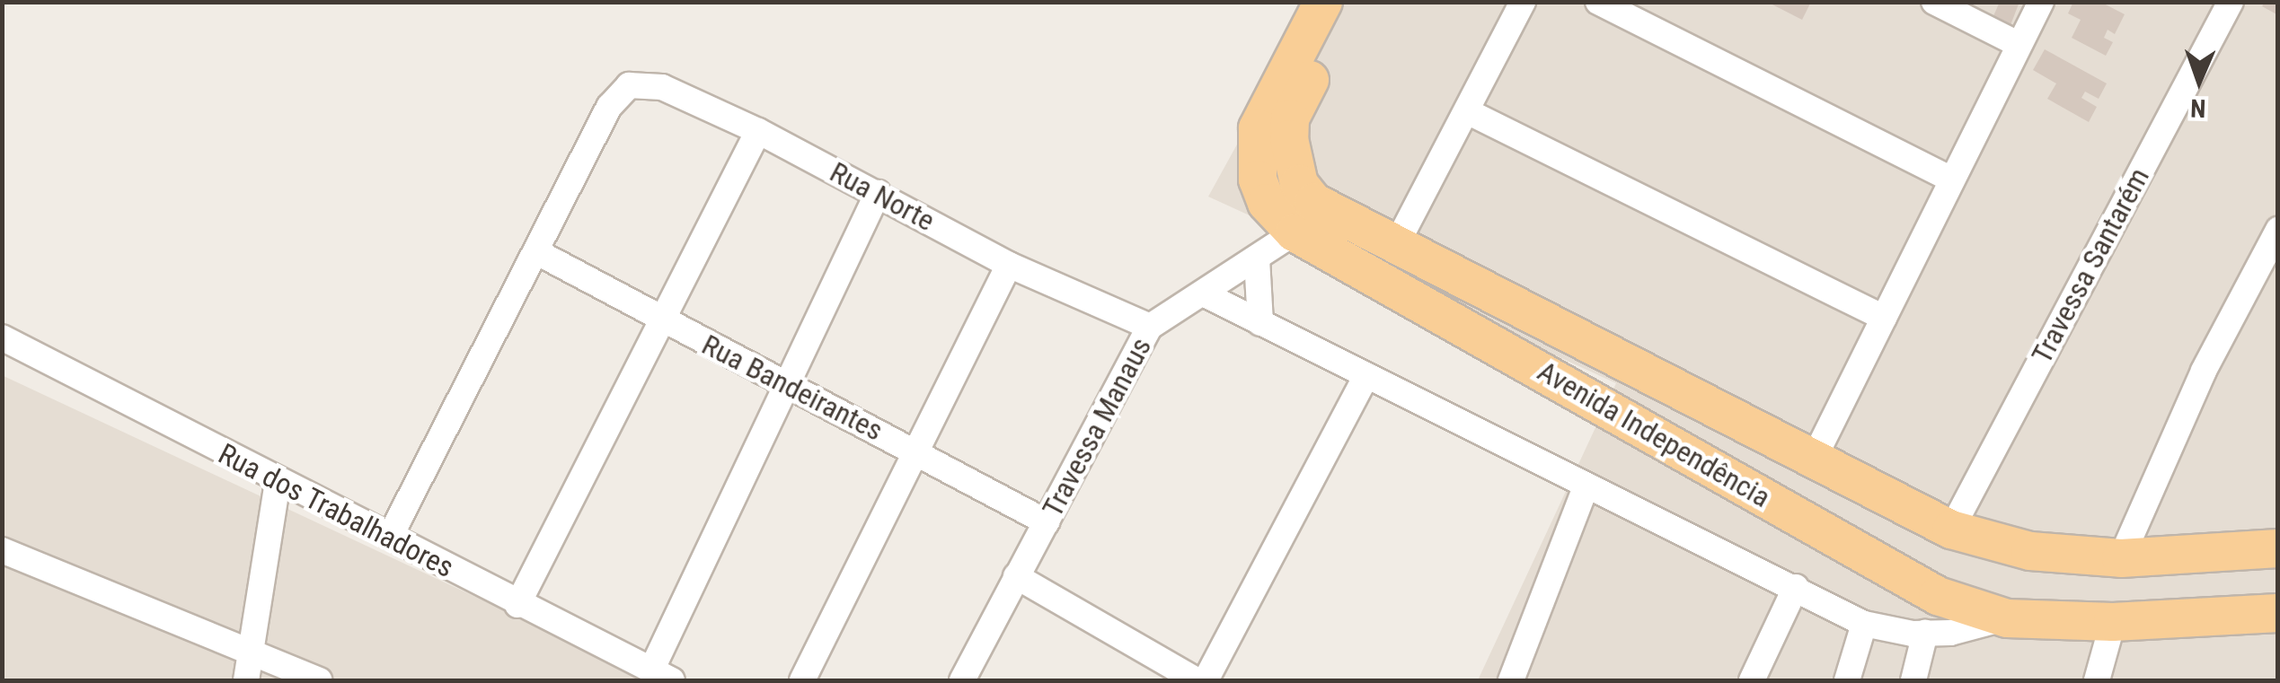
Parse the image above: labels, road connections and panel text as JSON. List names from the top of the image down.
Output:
{
  "streets": {
    "main road": ["Avenida Independência"],
    "street": [
      "Rua Norte",
      "Travessa Santarém",
      "Rua Bandeirantes",
      "Travessa Manaus",
      "Rua dos Trabalhadores"
    ]
  },
  "crossings": [
    ["Rua Norte", "Rua Bandeirantes"],
    ["Rua Norte", "Travessa Manaus"],
    ["Travessa Santarém", "Avenida Independência"],
    ["Rua Bandeirantes", "Travessa Manaus"],
    ["Travessa Manaus", "Avenida Independência"]
  ],
  "north": "bottom"
}
